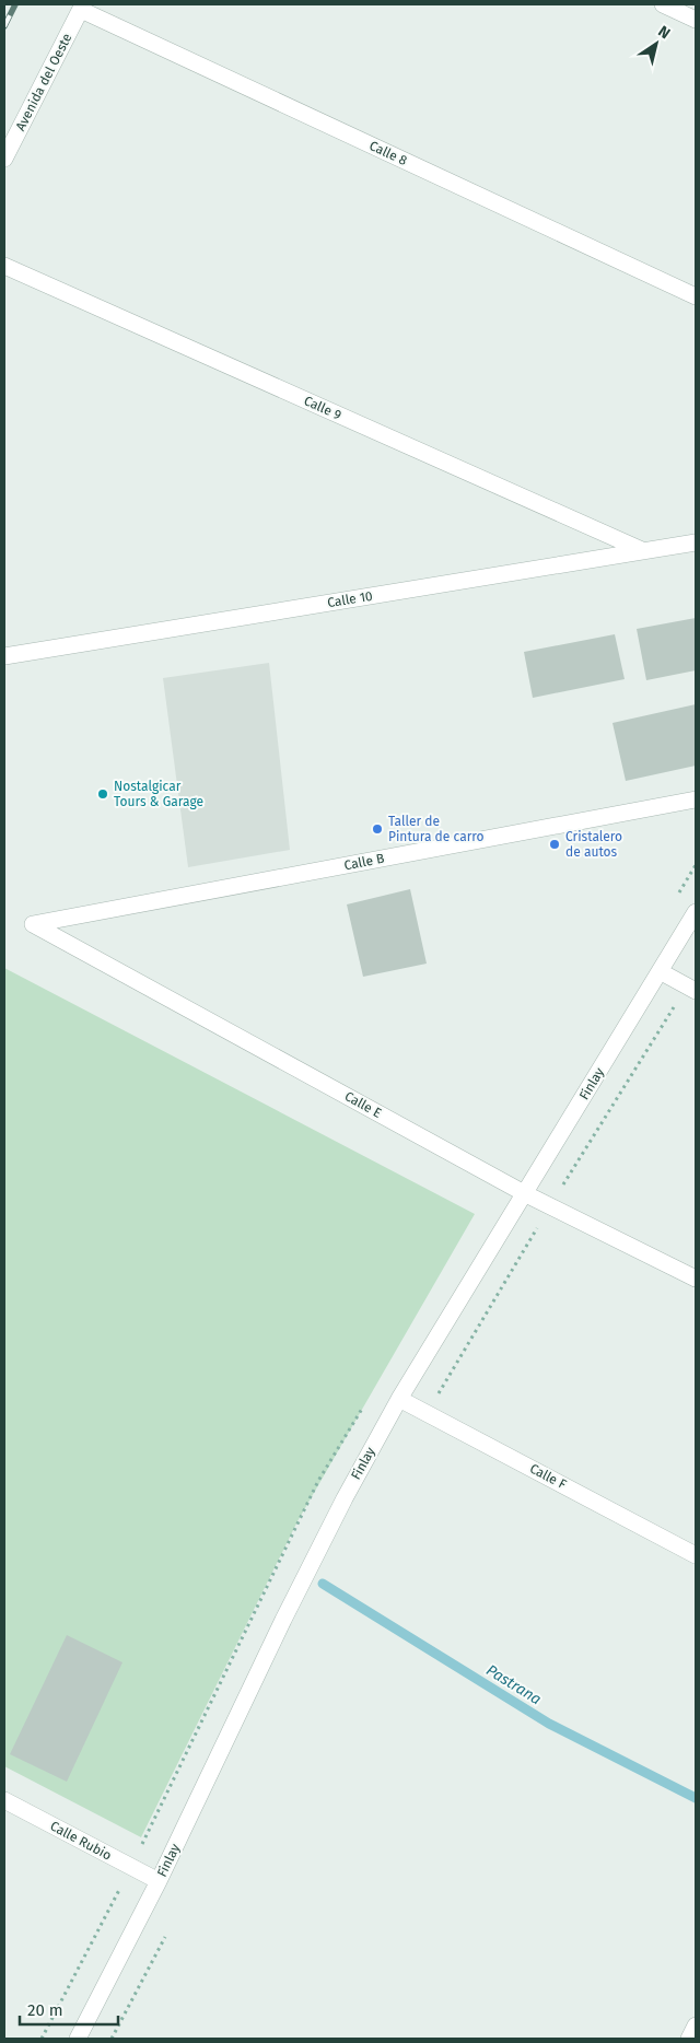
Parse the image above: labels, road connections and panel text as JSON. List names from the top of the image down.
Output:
{
  "streets": {
    "street": [
      "Avenida del Oeste",
      "Calle 8",
      "Calle 9",
      "Calle 10",
      "Calle B",
      "Finlay",
      "Calle E",
      "Calle F",
      "Calle Rubio"
    ]
  },
  "crossings": [
    ["Avenida del Oeste", "Calle 8"],
    ["Calle 9", "Calle 10"],
    ["Calle B", "Calle E"],
    ["Finlay", "Calle E"],
    ["Finlay", "Calle F"],
    ["Finlay", "Calle Rubio"]
  ],
  "water": ["Pastrana"],
  "places": ["Nostalgicar Tours & Garage", "Taller de Pintura de carro", "Cristalero de autos"],
  "scale_bar": "20 m",
  "north": "top right"
}
